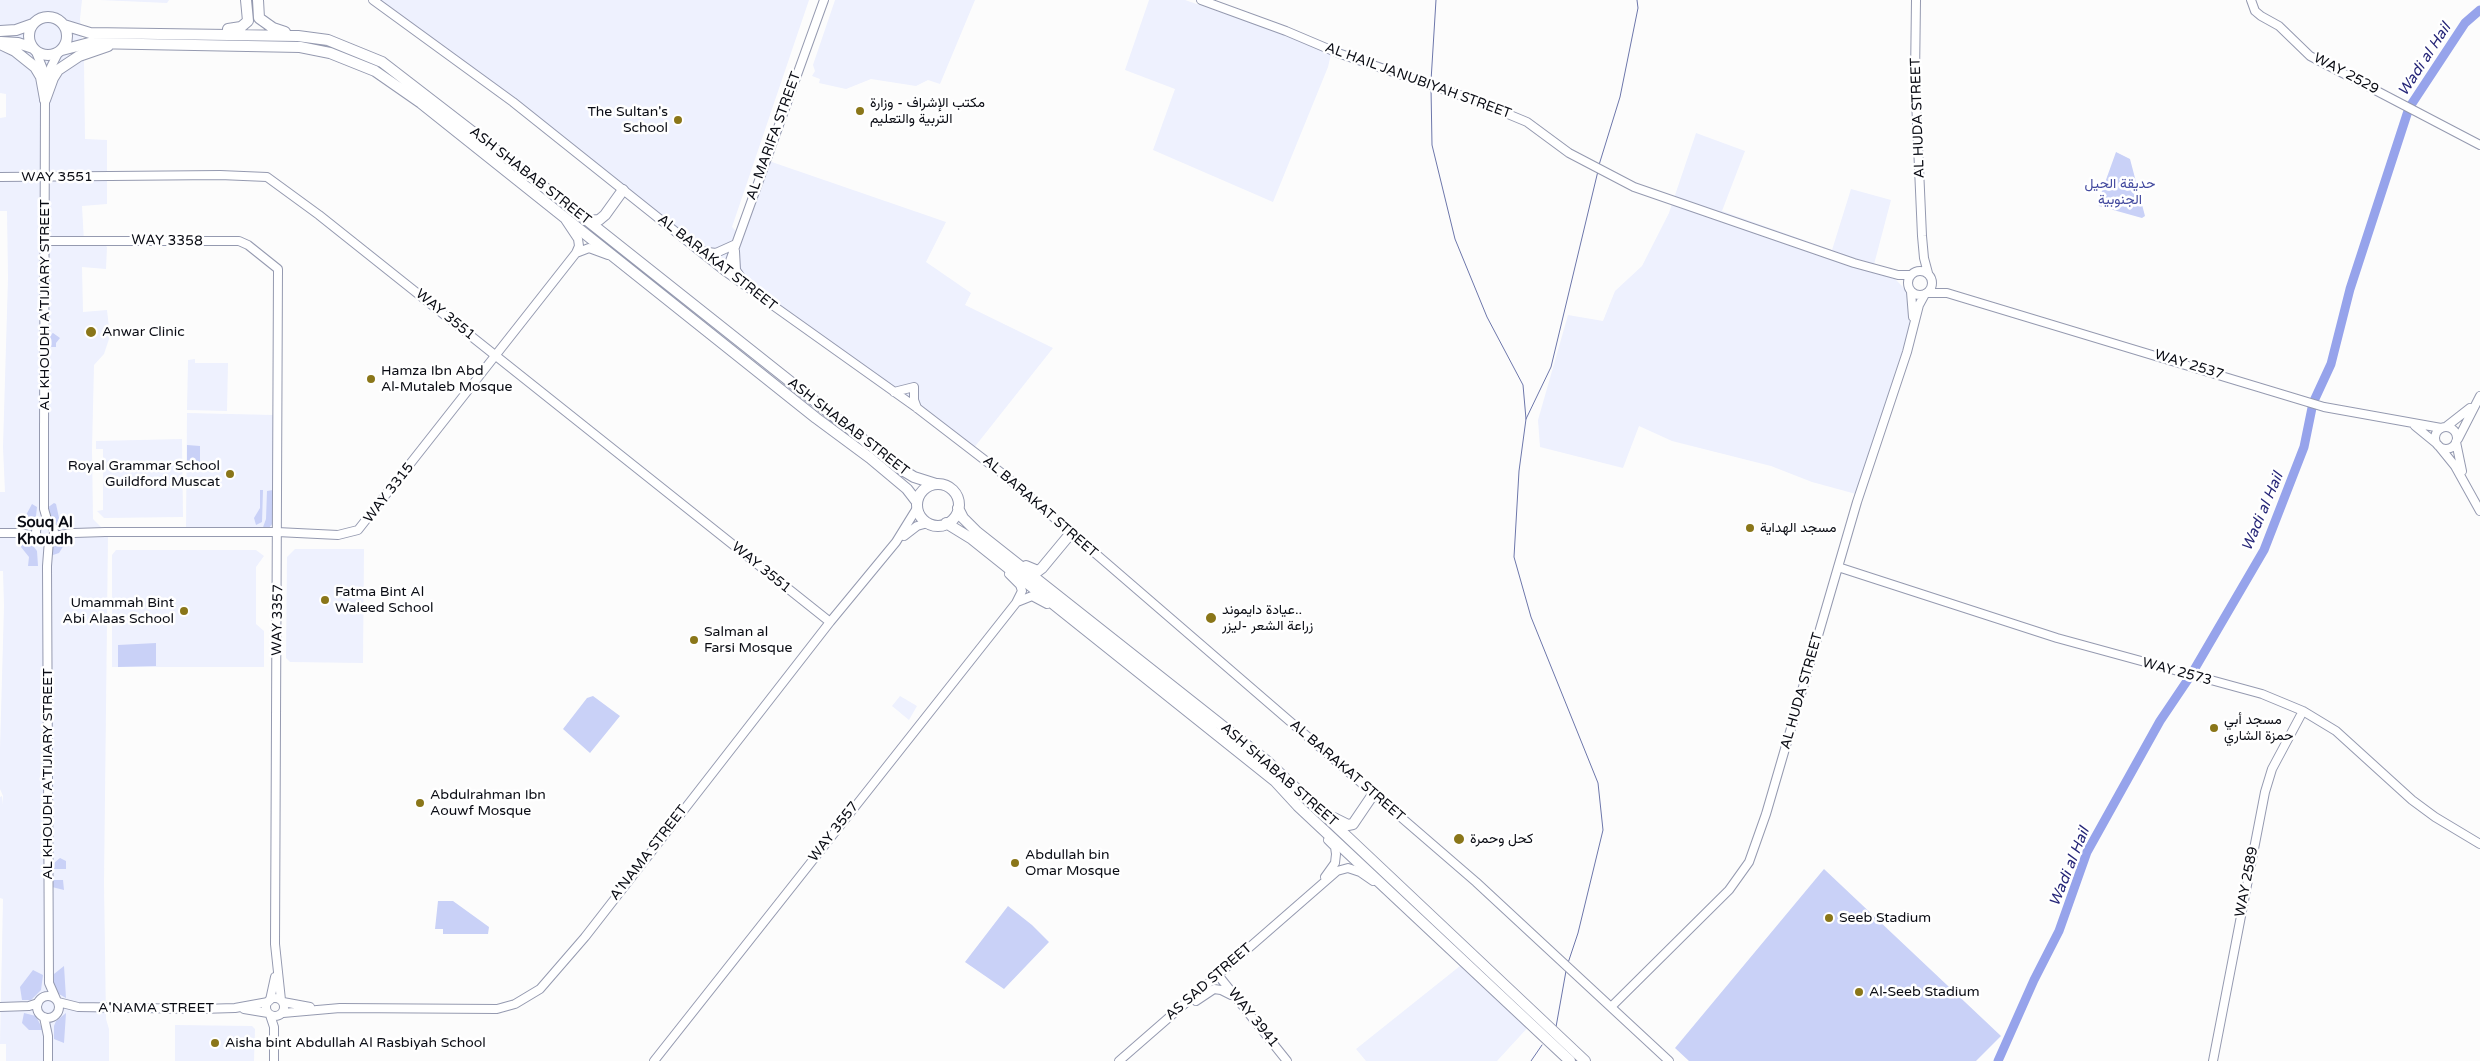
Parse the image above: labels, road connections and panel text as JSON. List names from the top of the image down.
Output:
{
  "streets": {
    "main road": ["ASH SHABAB STREET"],
    "street": [
      "WAY 2529",
      "AL HAIL JANUBIYAH STREET",
      "AL HUDA STREET",
      "AL MARIFA STREET",
      "WAY 3551",
      "WAY 3358",
      "AL BARAKAT STREET",
      "AL KHOUDH A'TIJIARY STREET",
      "WAY 2537",
      "WAY 3315",
      "WAY 3357",
      "WAY 2573",
      "WAY 3557",
      "A'NAMA STREET",
      "WAY 2589",
      "AS SAD STREET",
      "WAY 3941"
    ]
  },
  "crossings": [
    ["AL HAIL JANUBIYAH STREET", "AL HUDA STREET"],
    ["AL HAIL JANUBIYAH STREET", "WAY 2537"],
    ["AL HUDA STREET", "AL BARAKAT STREET"],
    ["AL HUDA STREET", "WAY 2537"],
    ["AL HUDA STREET", "WAY 2573"],
    ["AL MARIFA STREET", "AL BARAKAT STREET"],
    ["ASH SHABAB STREET", "AL KHOUDH A'TIJIARY STREET"],
    ["ASH SHABAB STREET", "A'NAMA STREET"],
    ["WAY 3551", "AL KHOUDH A'TIJIARY STREET"],
    ["WAY 3551", "WAY 3315"],
    ["WAY 3551", "A'NAMA STREET"],
    ["WAY 3358", "AL KHOUDH A'TIJIARY STREET"],
    ["WAY 3358", "WAY 3357"],
    ["AL KHOUDH A'TIJIARY STREET", "WAY 3315"],
    ["AL KHOUDH A'TIJIARY STREET", "A'NAMA STREET"],
    ["WAY 3315", "WAY 3357"],
    ["WAY 3357", "A'NAMA STREET"],
    ["WAY 2573", "WAY 2589"],
    ["AS SAD STREET", "WAY 3941"]
  ],
  "districts": ["Souq Al Khoudh"],
  "water": ["Wadi al Hail"],
  "parks": ["حديقة الحيل الجنوبية"],
  "places": [
    "مكتب الإشراف - وزارة التربية والتعليم",
    "The Sultan's School",
    "Anwar Clinic",
    "Hamza Ibn Abd Al-Mutaleb Mosque",
    "Royal Grammar School Guildford Muscat",
    "مسجد الهداية",
    "Fatma Bint Al Waleed School",
    "Umammah Bint Abi Alaas School",
    "عيادة دايموند.. زراعة الشعر -ليزر",
    "Salman al Farsi Mosque",
    "مسجد أبي حمزة الشاري",
    "Abdulrahman Ibn Aouwf Mosque",
    "كحل وحمرة",
    "Abdullah bin Omar Mosque",
    "Seeb Stadium",
    "Al-Seeb Stadium",
    "Aisha bint Abdullah Al Rasbiyah School"
  ]
}
